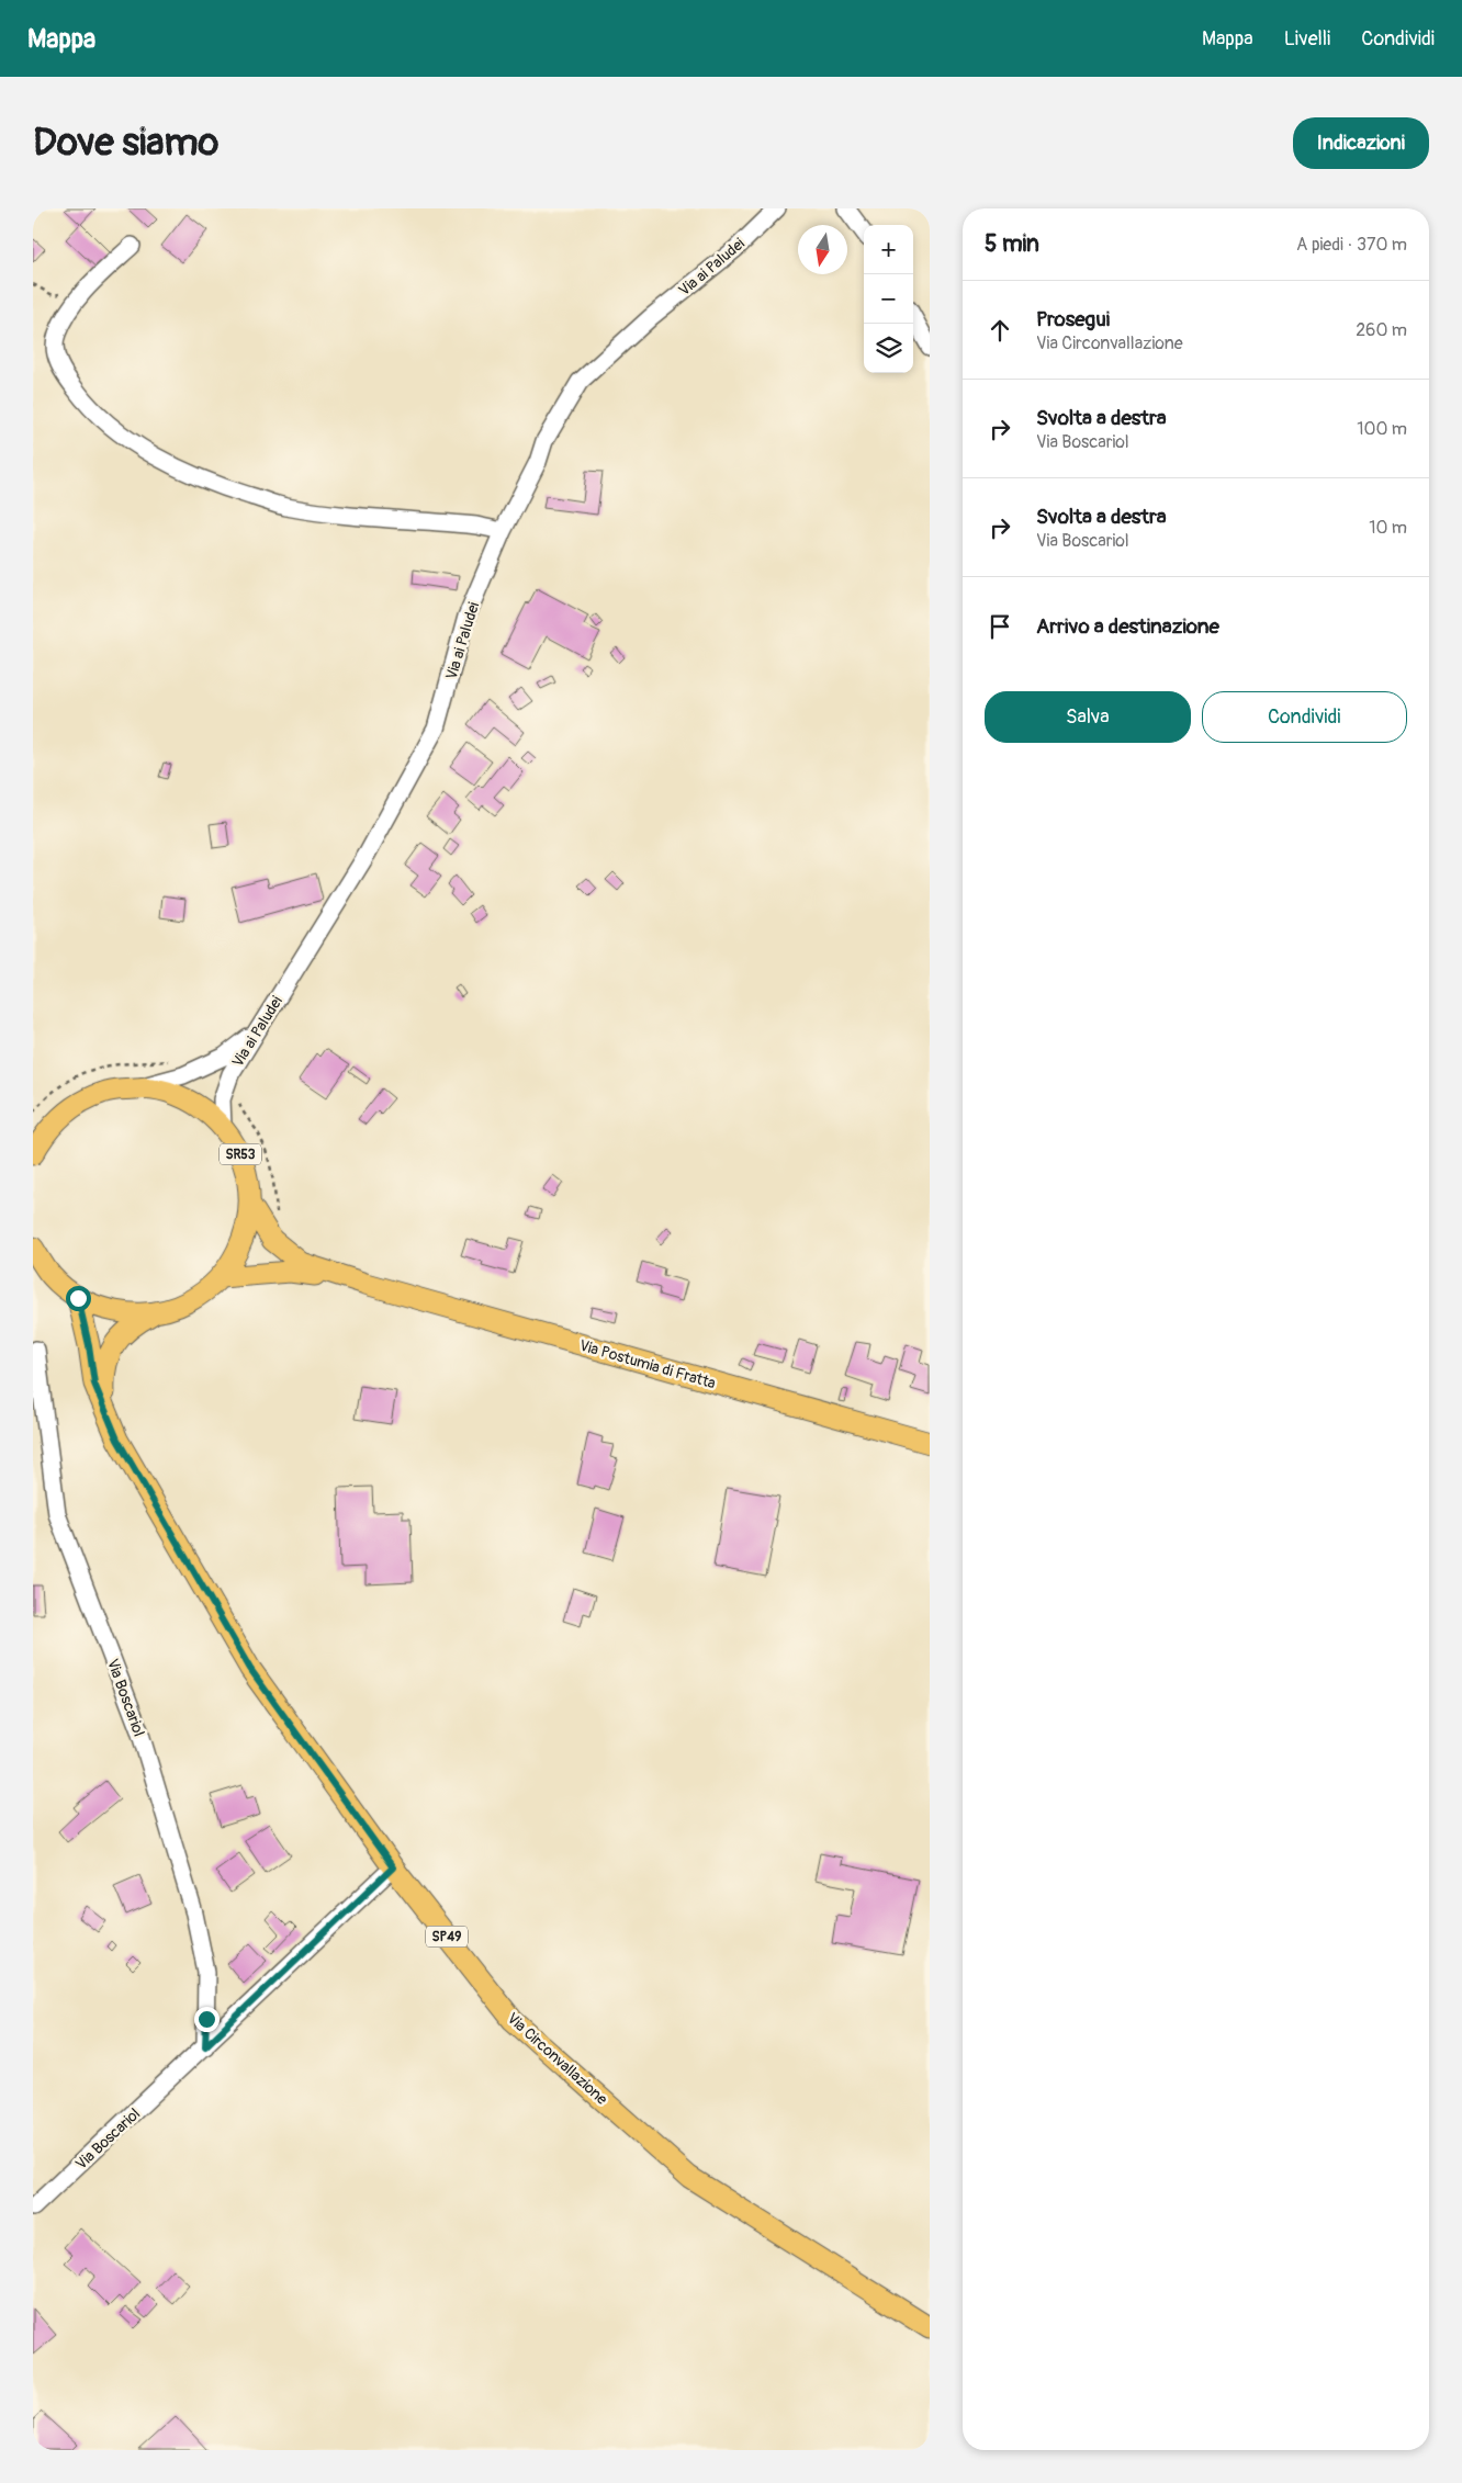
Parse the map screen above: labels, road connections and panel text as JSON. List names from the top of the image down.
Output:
{
  "streets": {
    "main road": [
      "SR53",
      "Via Postumia di Fratta",
      "SP49",
      "Via Circonvallazione"
    ],
    "street": ["Via ai Paludei", "Via Boscariol"]
  },
  "crossings": [
    ["Via ai Paludei", "SR53"],
    ["SR53", "Via Postumia di Fratta"],
    ["SR53", "Via Circonvallazione"],
    ["Via Boscariol", "Via Circonvallazione"]
  ],
  "north": "bottom",
  "page": {
    "header": "Mappa",
    "nav": ["Mappa", "Livelli", "Condividi"],
    "buttons": [
      "Indicazioni",
      ["Salva", "Condividi"]
    ],
    "title": "Dove siamo",
    "heading": ["5 min", "A piedi · 370 m"],
    "map_buttons": ["+", "−"],
    "list": [
      ["Prosegui", "Via Circonvallazione", "260 m"],
      ["Svolta a destra", "Via Boscariol", "100 m"],
      ["Svolta a destra", "Via Boscariol", "10 m"],
      "Arrivo a destinazione"
    ]
  }
}
